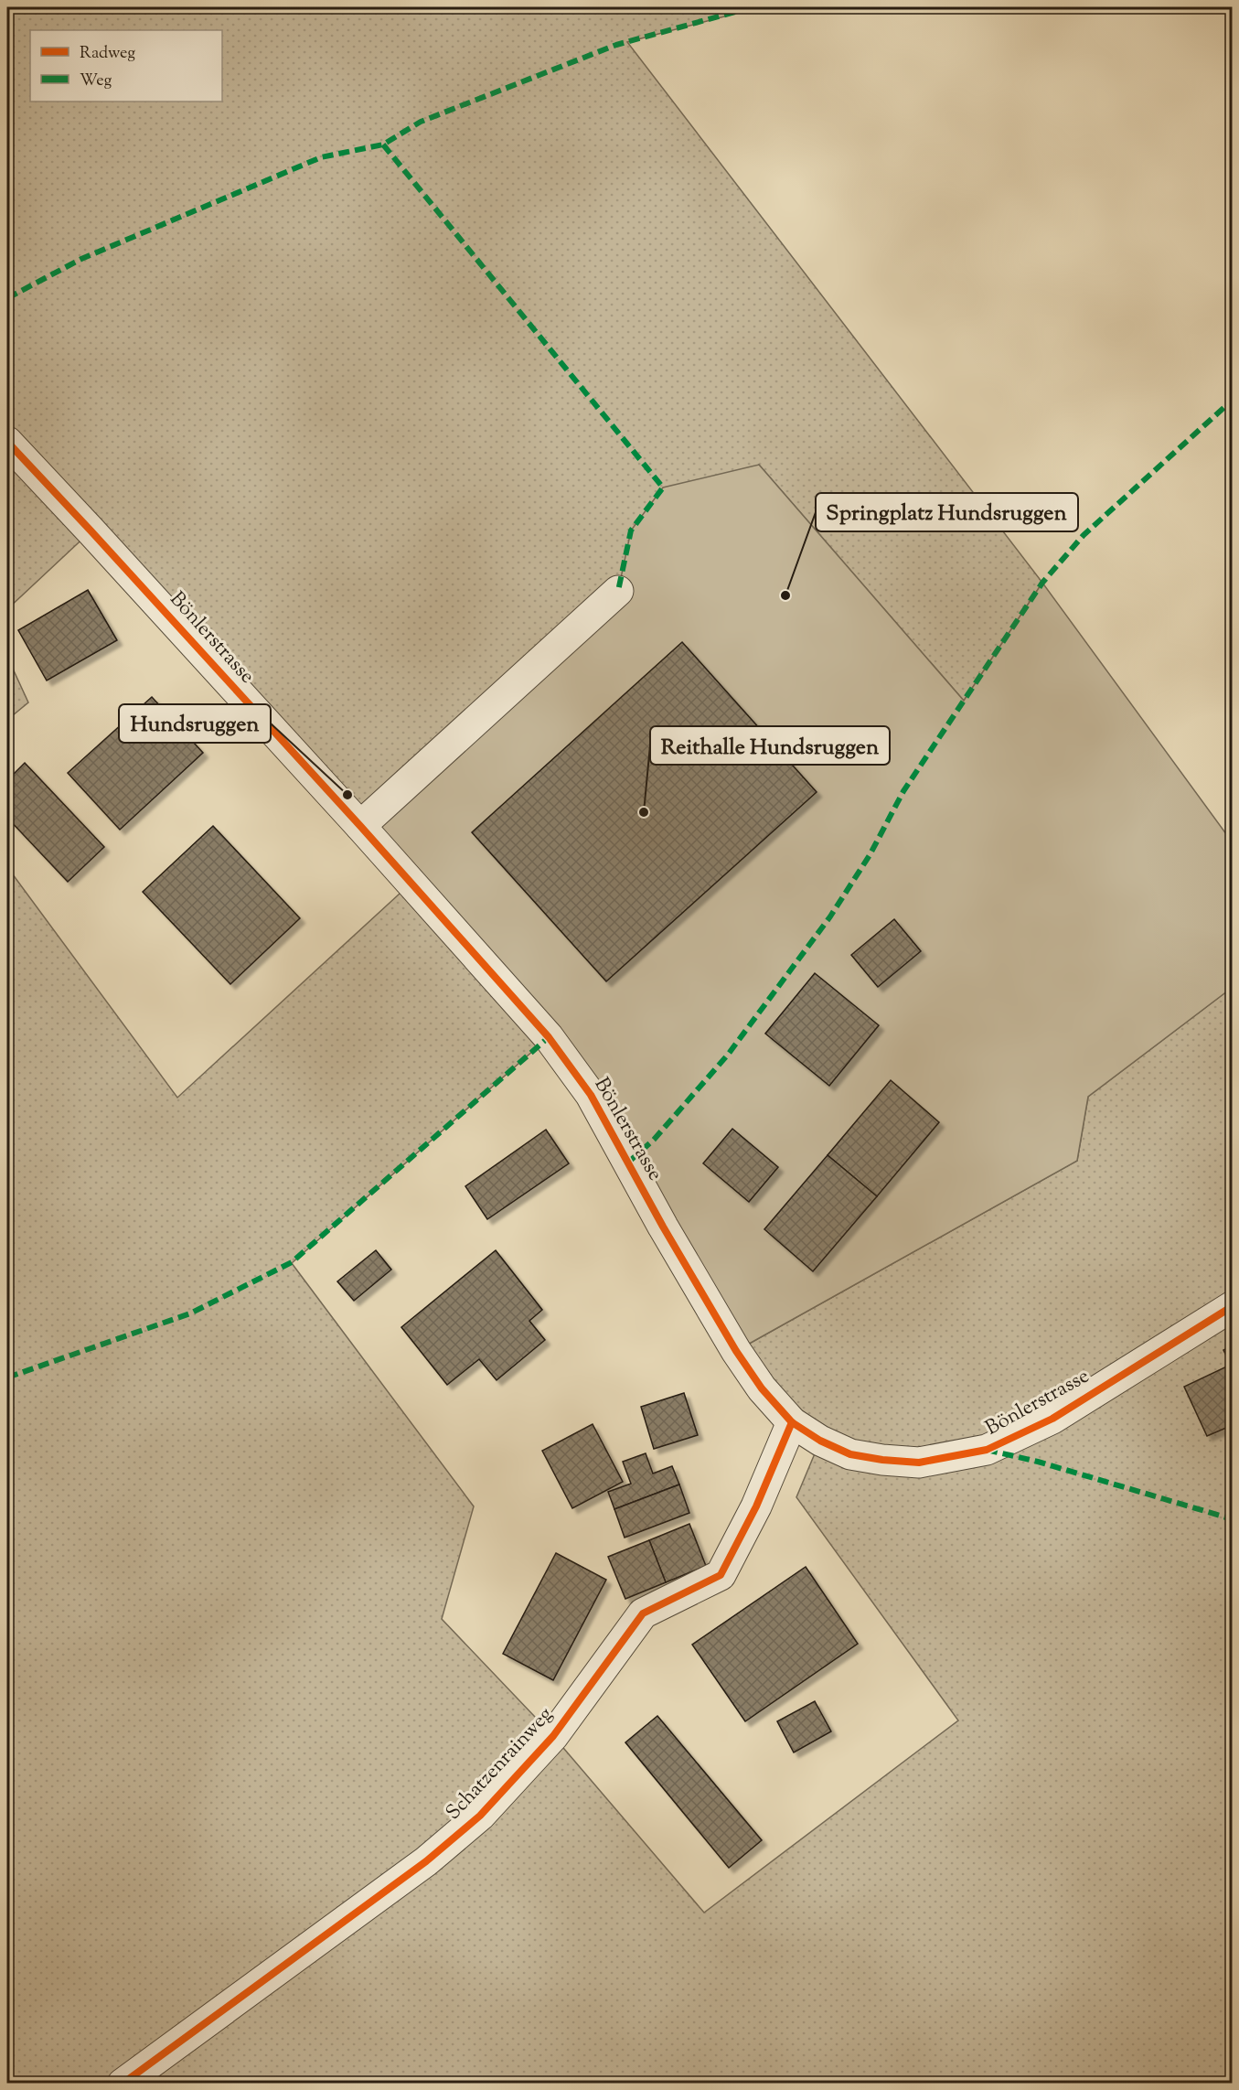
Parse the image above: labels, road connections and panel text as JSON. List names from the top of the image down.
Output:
{
  "streets": {
    "street": ["Bönlerstrasse", "Schatzenrainweg"]
  },
  "crossings": [
    ["Bönlerstrasse", "Schatzenrainweg"]
  ],
  "places": ["Springplatz Hundsruggen", "Hundsruggen", "Reithalle Hundsruggen"],
  "legend": ["Radweg", "Weg"]
}
